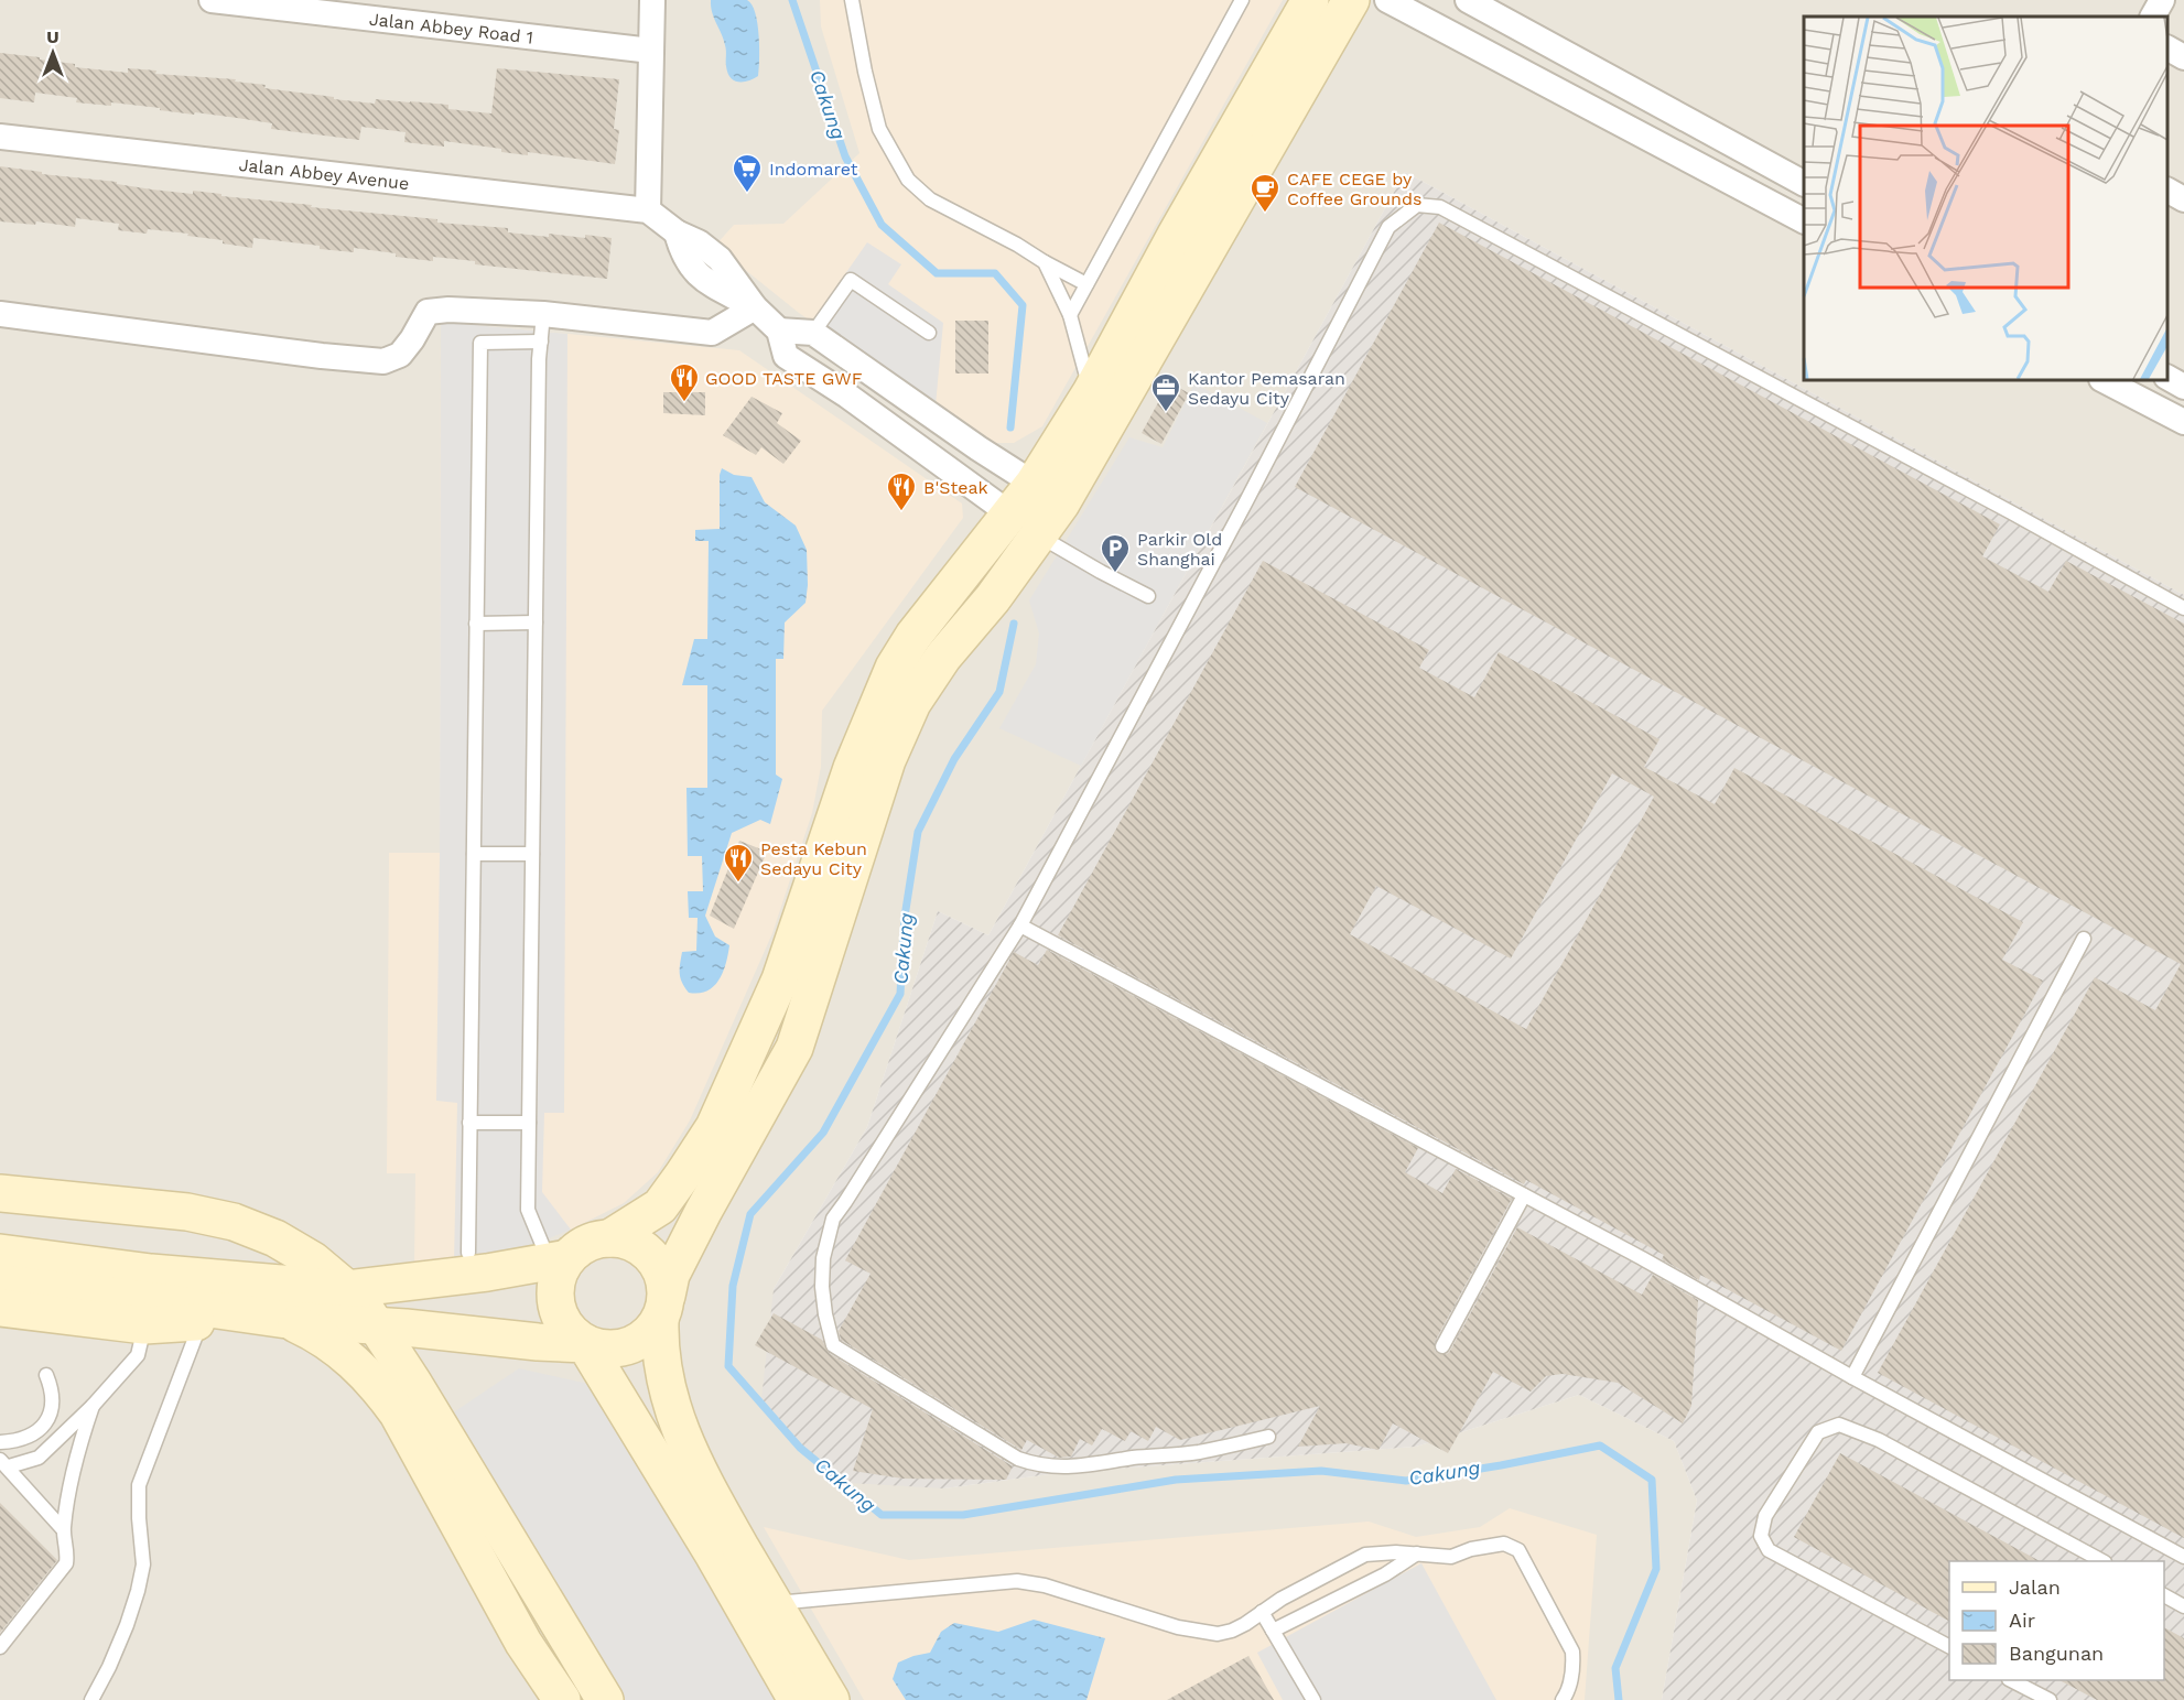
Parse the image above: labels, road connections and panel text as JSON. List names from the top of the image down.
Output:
{
  "streets": {
    "street": ["Jalan Abbey Road 1", "Jalan Abbey Avenue"]
  },
  "water": ["Cakung"],
  "places": {
    "supermarket": ["Indomaret"],
    "cafe": ["CAFE CEGE by Coffee Grounds"],
    "restaurant": ["GOOD TASTE GWF", "B'Steak", "Pesta Kebun Sedayu City"],
    "office": ["Kantor Pemasaran Sedayu City"],
    "parking": ["Parkir Old Shanghai"]
  },
  "legend": ["Jalan", "Air", "Bangunan"],
  "north": "top"
}
